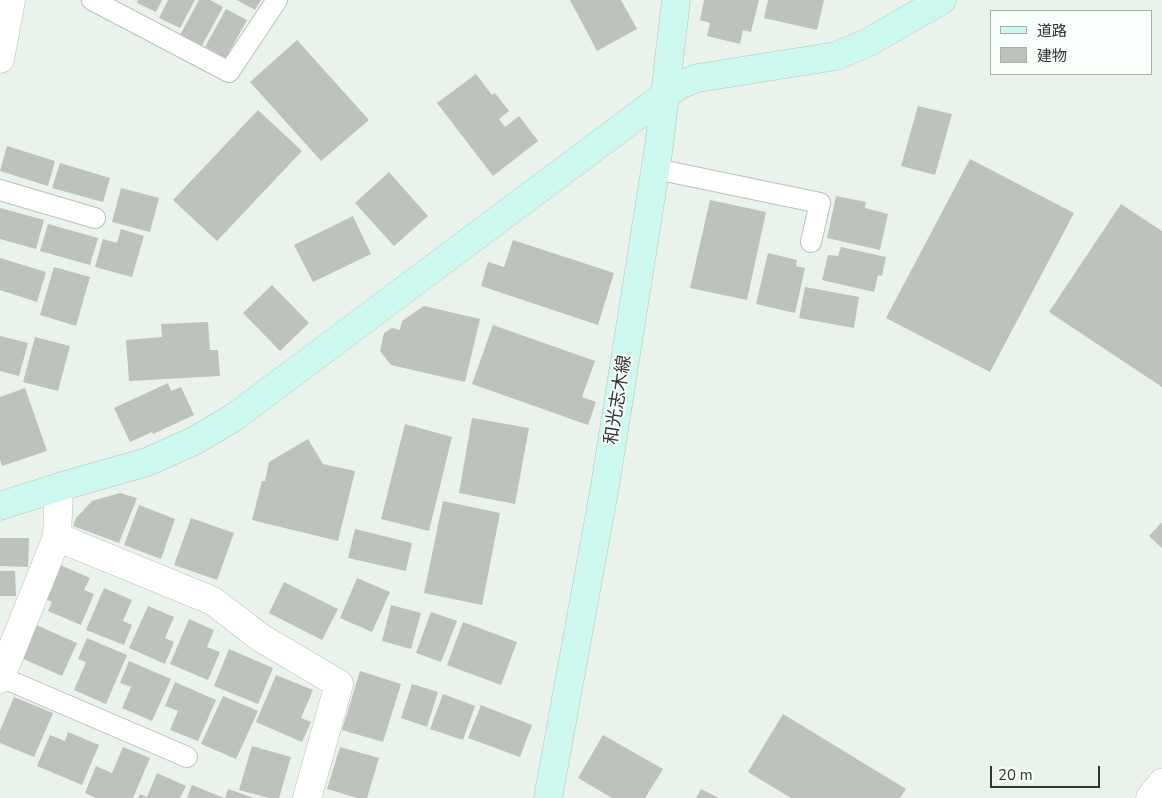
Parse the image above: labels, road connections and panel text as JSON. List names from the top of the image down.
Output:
{
  "streets": {
    "street": ["和光志木線"]
  },
  "legend": ["道路", "建物"],
  "scale_bar": "20 m"
}
